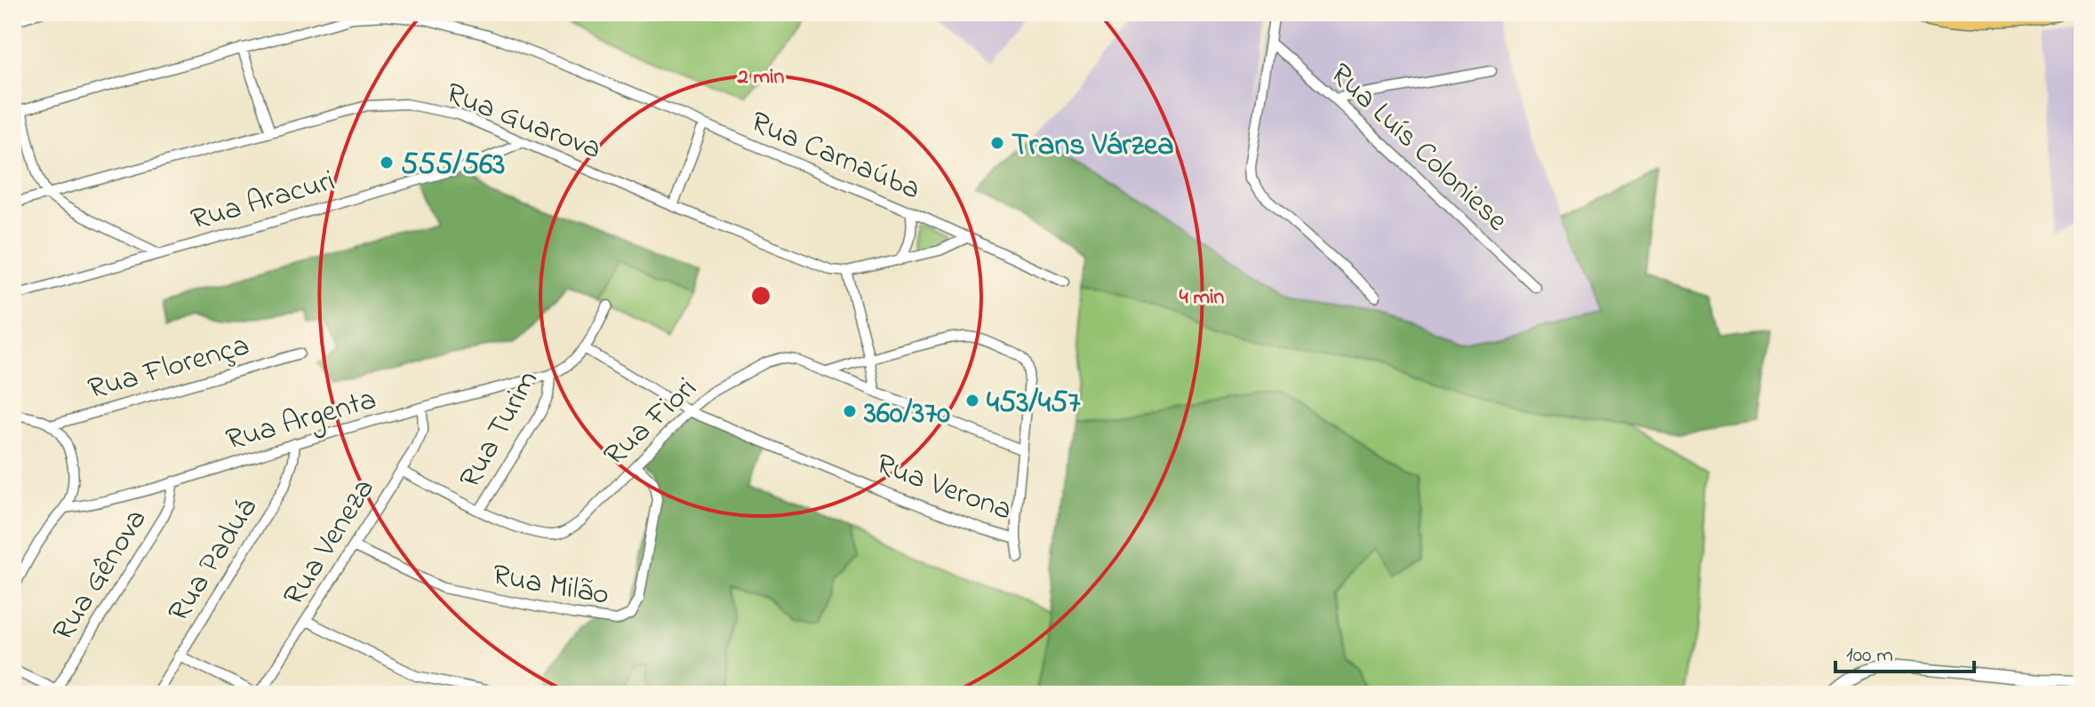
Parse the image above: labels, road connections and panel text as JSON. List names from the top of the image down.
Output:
{
  "streets": {
    "street": [
      "Rua Guarova",
      "Rua Luís Coloniese",
      "Rua Carnaúba",
      "Rua Aracuri",
      "Rua Florença",
      "Rua Argenta",
      "Rua Fiori",
      "Rua Turim",
      "Rua Verona",
      "Rua Veneza",
      "Rua Paduá",
      "Rua Gênova",
      "Rua Milão"
    ]
  },
  "crossings": [
    ["Rua Guarova", "Rua Carnaúba"],
    ["Rua Guarova", "Rua Aracuri"],
    ["Rua Argenta", "Rua Turim"],
    ["Rua Argenta", "Rua Veneza"],
    ["Rua Argenta", "Rua Paduá"],
    ["Rua Argenta", "Rua Gênova"],
    ["Rua Fiori", "Rua Turim"],
    ["Rua Fiori", "Rua Verona"],
    ["Rua Fiori", "Rua Veneza"],
    ["Rua Fiori", "Rua Milão"],
    ["Rua Turim", "Rua Verona"],
    ["Rua Veneza", "Rua Milão"]
  ],
  "places": [
    "Trans Várzea",
    "555/563",
    "453/457",
    "360/370"
  ],
  "scale_bar": "100 m",
  "rings": ["2 min", "4 min"]
}
